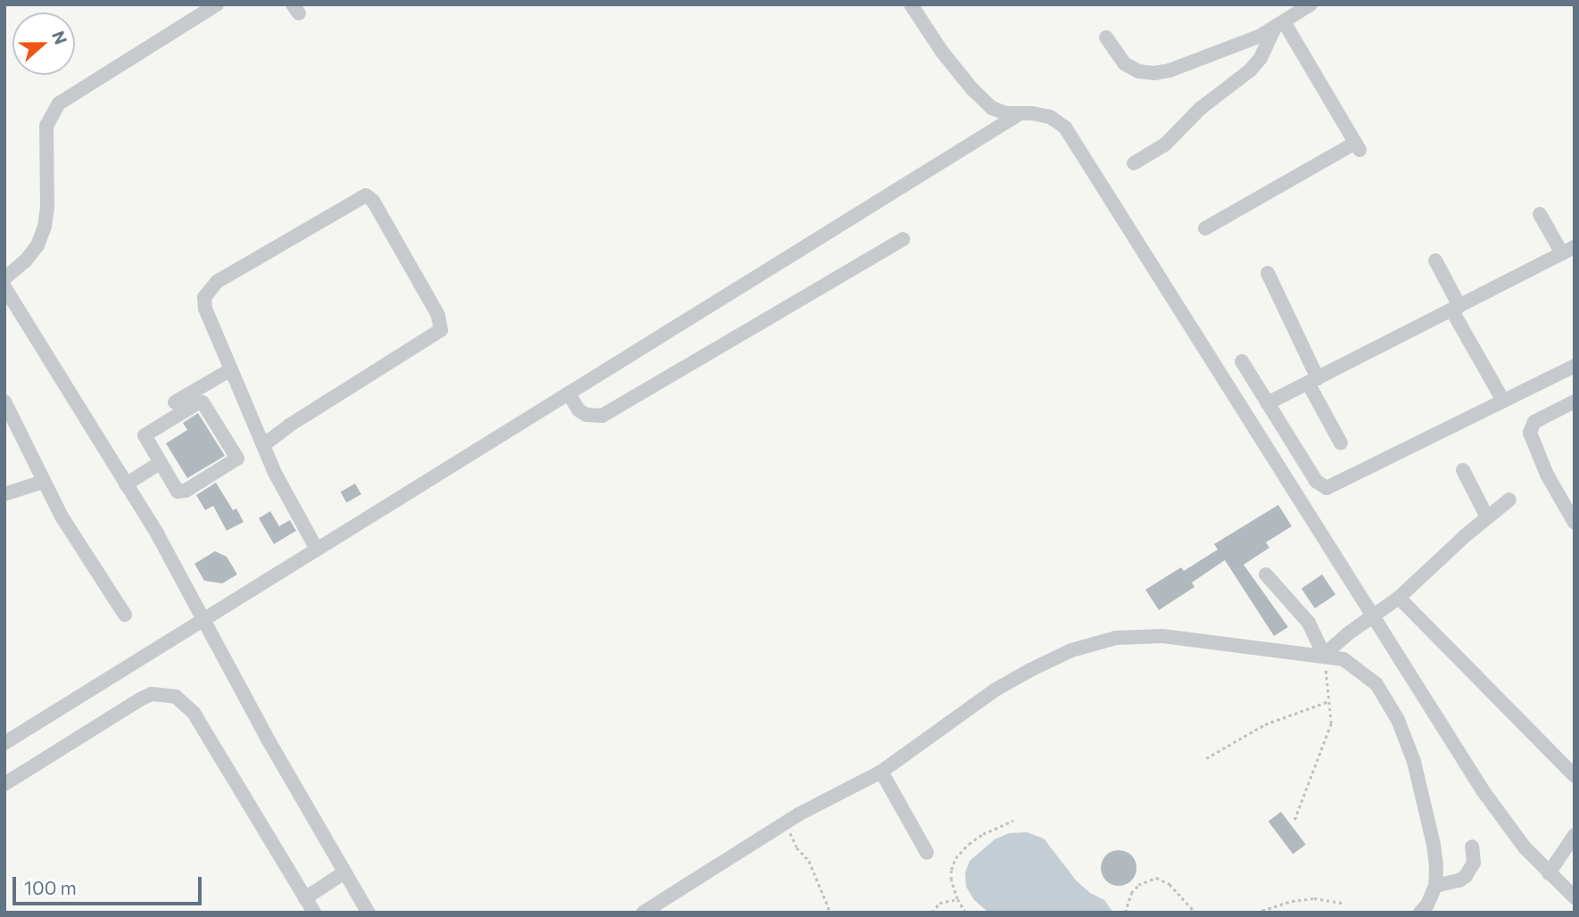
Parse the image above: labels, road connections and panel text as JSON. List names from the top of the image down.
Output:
{
  "scale_bar": "100 m",
  "north": "right"
}
